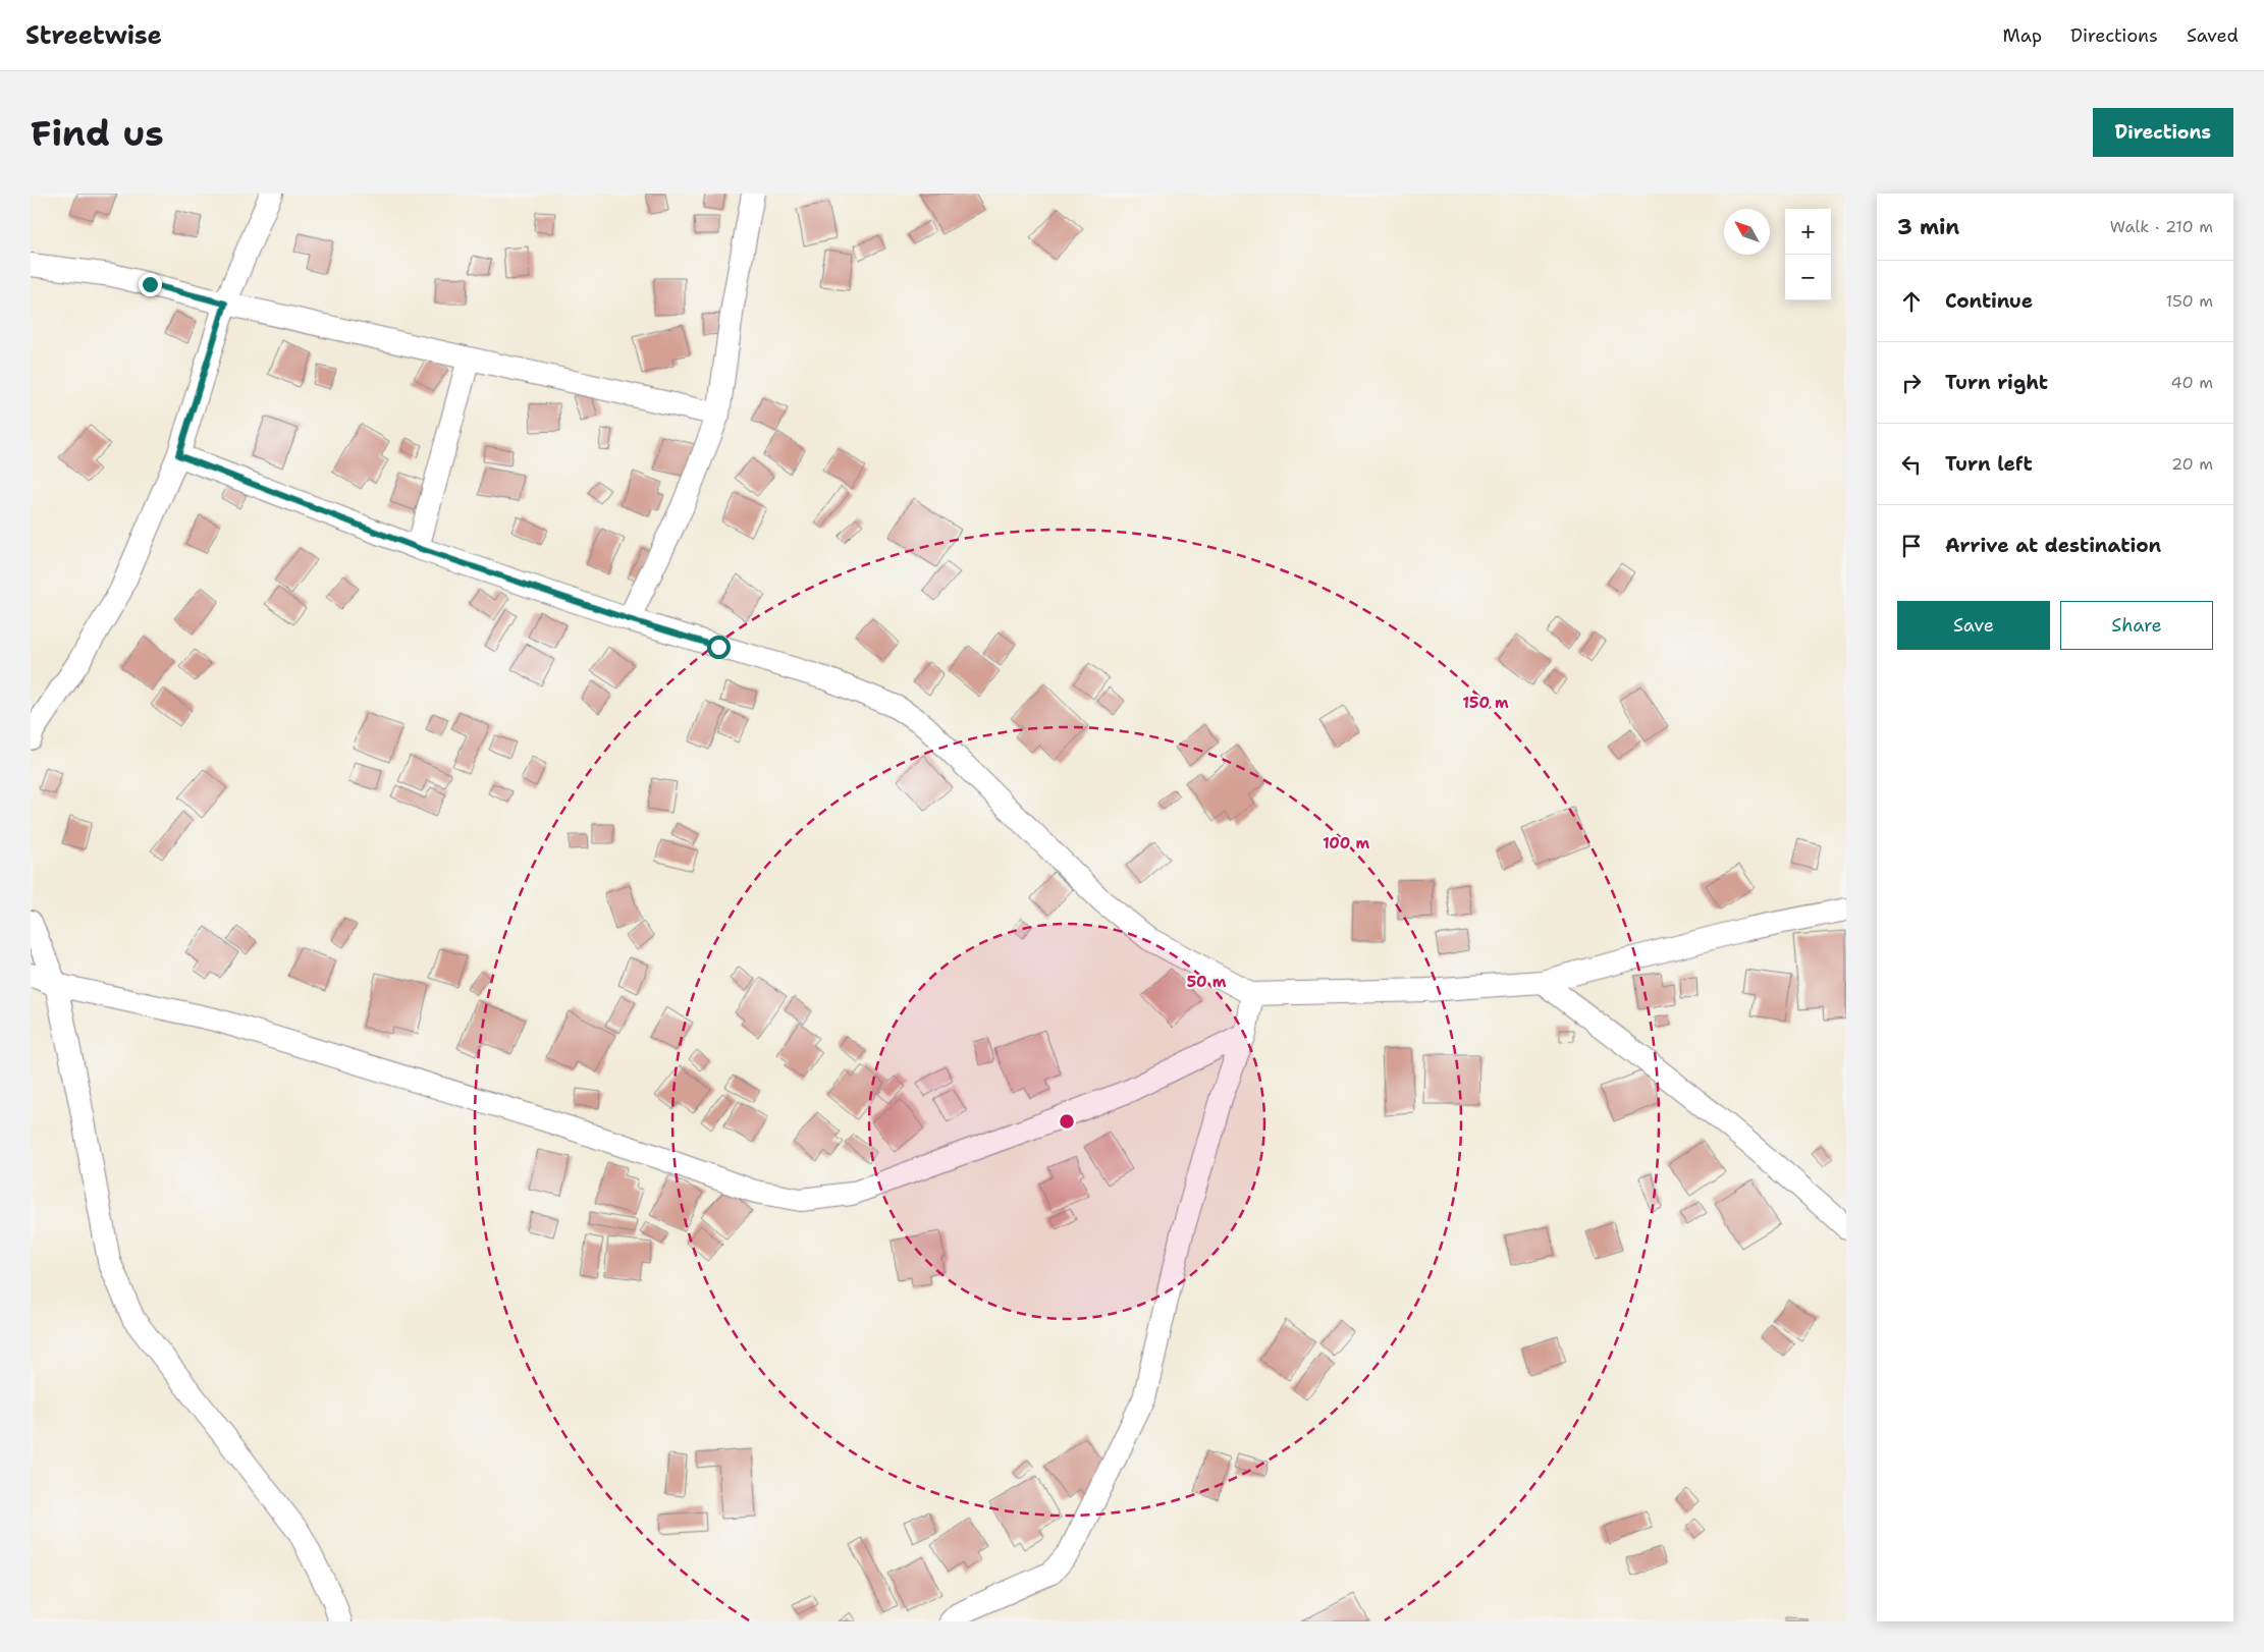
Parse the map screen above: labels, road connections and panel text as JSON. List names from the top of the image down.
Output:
{
  "north": "top left",
  "page": {
    "header": "Streetwise",
    "nav": ["Map", "Directions", "Saved"],
    "buttons": [
      "Directions",
      ["Save", "Share"]
    ],
    "title": "Find us",
    "heading": ["3 min", "Walk · 210 m"],
    "map_buttons": ["+", "−"],
    "list": [
      ["Continue", "150 m"],
      ["Turn right", "40 m"],
      ["Turn left", "20 m"],
      "Arrive at destination"
    ]
  },
  "rings": ["150 m", "100 m", "50 m"]
}
